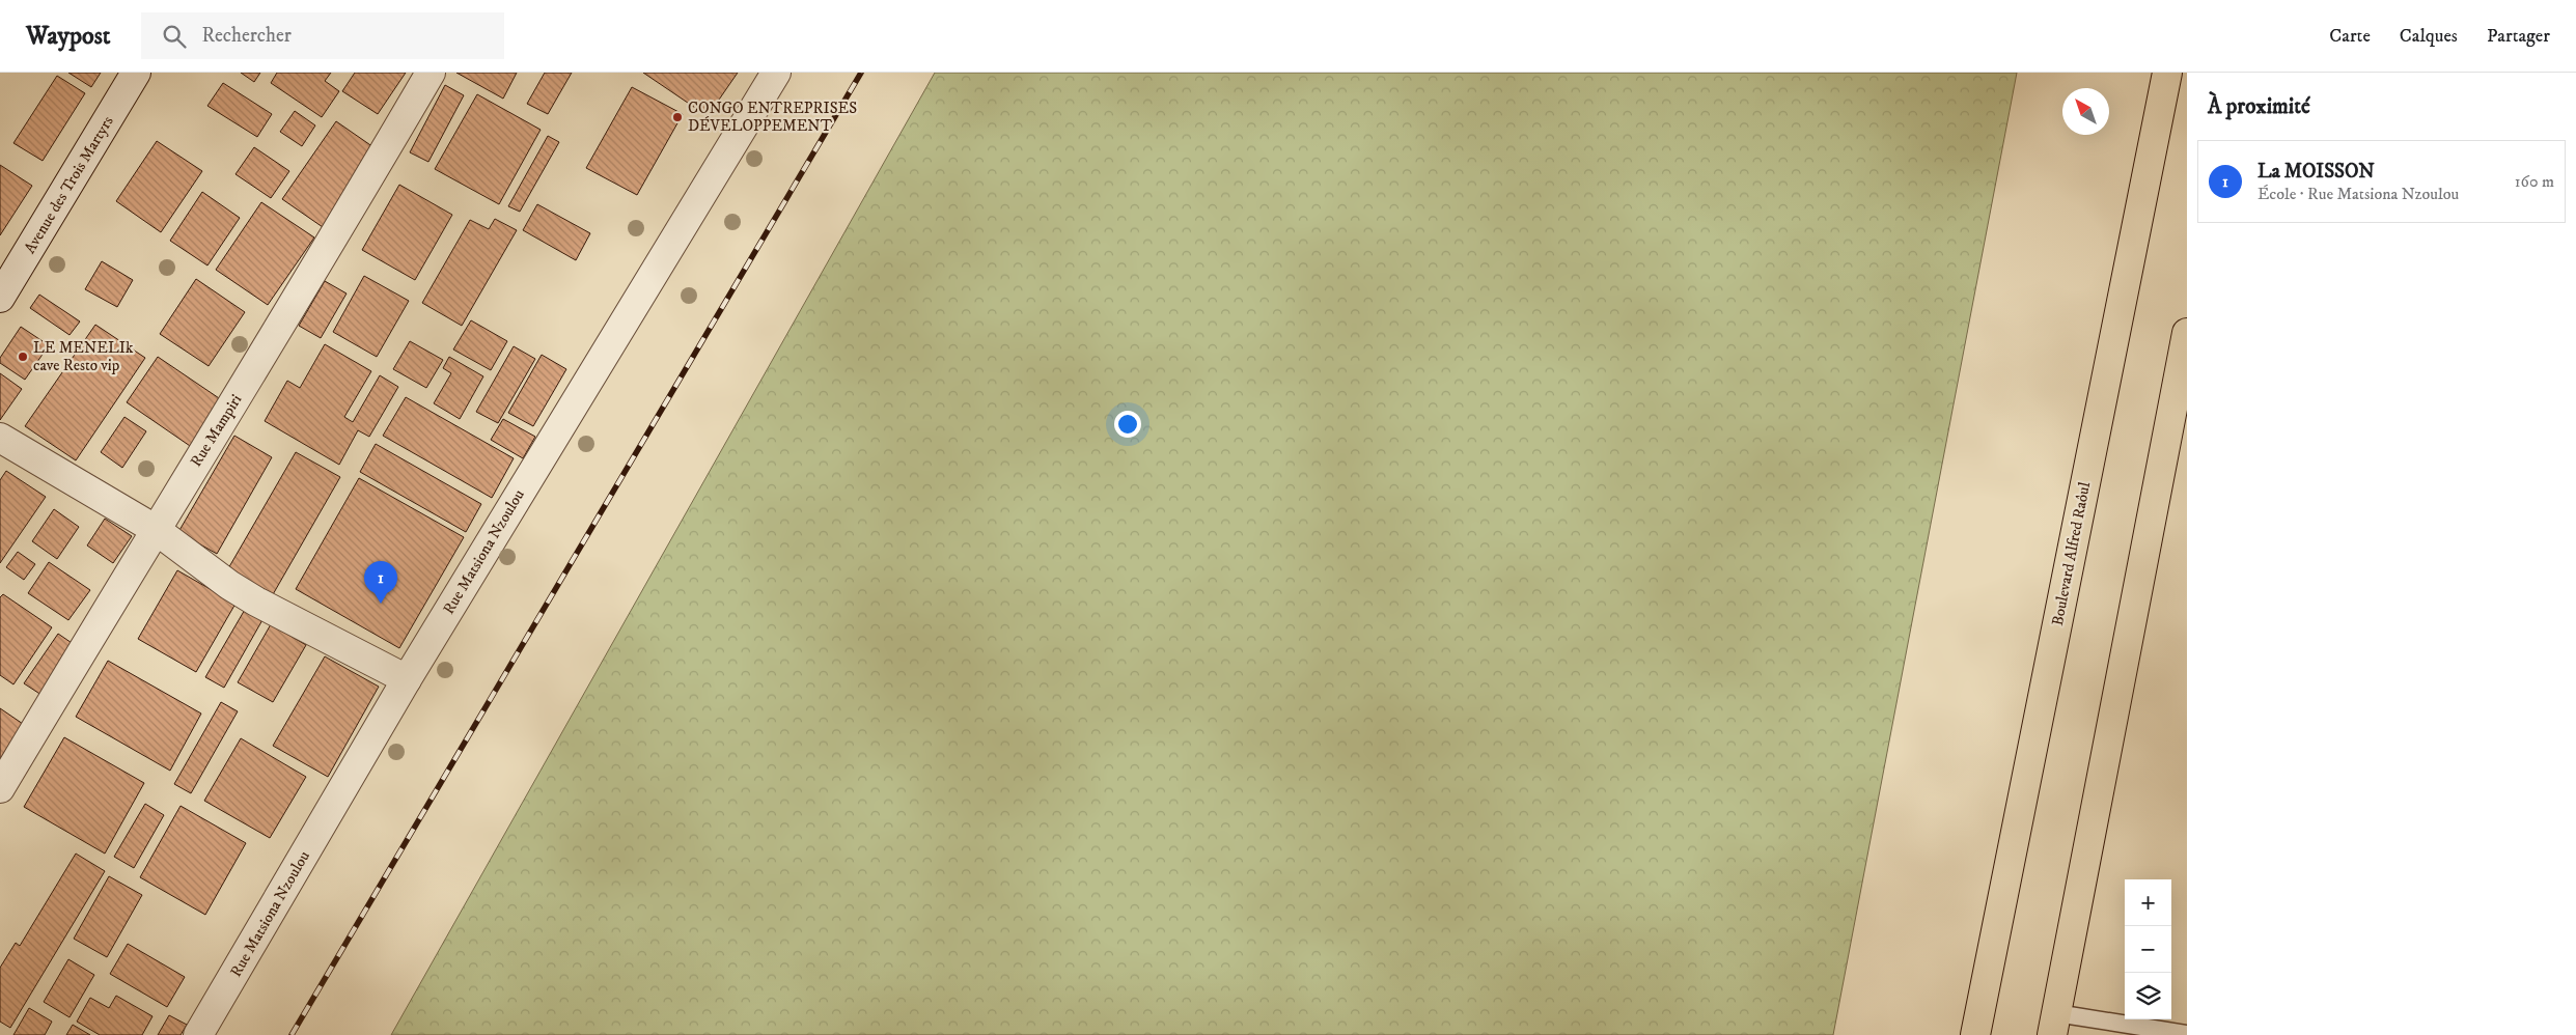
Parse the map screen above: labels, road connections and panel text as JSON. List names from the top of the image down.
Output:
{
  "streets": {
    "main road": ["Boulevard Alfred Raôul"],
    "street": ["Avenue des Trois Martyrs", "Rue Mampiri", "Rue Matsiona Nzoulou"]
  },
  "places": ["CONGO ENTREPRISES DÉVELOPPEMENT", "LE MENELIk cave Resto vip"],
  "north": "top left",
  "page": {
    "header": "Waypost",
    "search": "Rechercher",
    "nav": ["Carte", "Calques", "Partager"],
    "heading": "À proximité",
    "list": [
      {
        "mark": "1",
        "name": "La MOISSON",
        "note": "École · Rue Matsiona Nzoulou",
        "value": "160 m"
      }
    ],
    "pins": "1",
    "map_buttons": ["+", "−"]
  }
}
